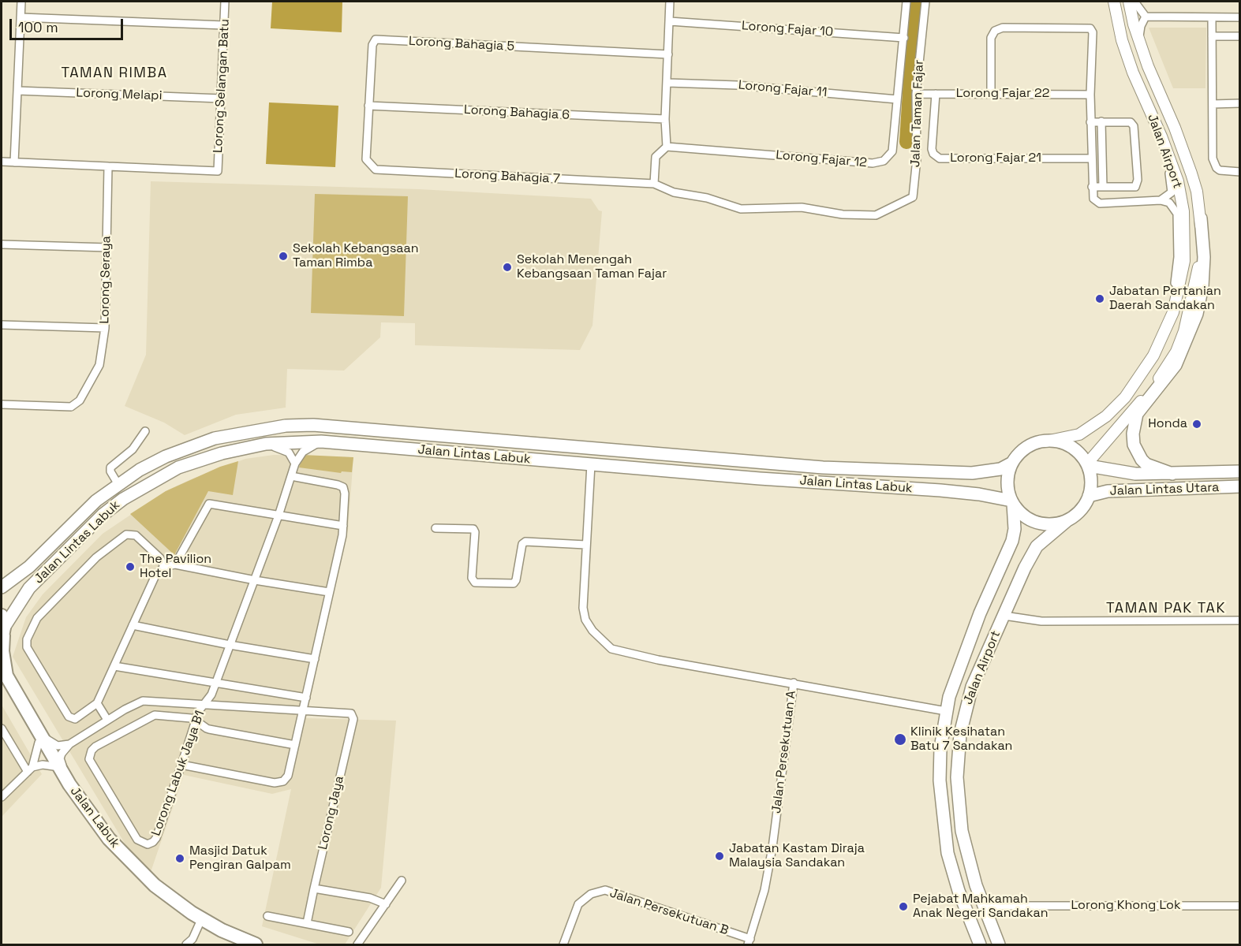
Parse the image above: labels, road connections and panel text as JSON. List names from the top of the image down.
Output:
{
  "streets": {
    "highway": ["Jalan Labuk"],
    "main road": ["Jalan Airport", "Jalan Lintas Labuk", "Jalan Lintas Utara"],
    "street": [
      "Lorong Fajar 10",
      "Lorong Bahagia 5",
      "Lorong Selangan Batu",
      "Lorong Fajar 11",
      "Lorong Fajar 22",
      "Lorong Melapi",
      "Lorong Bahagia 6",
      "Jalan Taman Fajar",
      "Lorong Fajar 21",
      "Lorong Fajar 12",
      "Lorong Bahagia 7",
      "Lorong Seraya",
      "Jalan Persekutuan A",
      "Lorong Labuk Jaya B1",
      "Lorong Jaya",
      "Lorong Khong Lok",
      "Jalan Persekutuan B"
    ]
  },
  "crossings": [
    ["Lorong Fajar 10", "Lorong Fajar 12"],
    ["Lorong Bahagia 5", "Lorong Bahagia 6"],
    ["Lorong Bahagia 5", "Lorong Bahagia 7"],
    ["Lorong Selangan Batu", "Lorong Melapi"],
    ["Lorong Selangan Batu", "Lorong Seraya"],
    ["Lorong Fajar 11", "Lorong Fajar 12"],
    ["Lorong Fajar 22", "Jalan Taman Fajar"],
    ["Lorong Fajar 22", "Lorong Fajar 21"],
    ["Jalan Taman Fajar", "Lorong Bahagia 7"],
    ["Jalan Airport", "Jalan Lintas Labuk"],
    ["Jalan Airport", "Jalan Lintas Utara"],
    ["Jalan Airport", "Jalan Persekutuan A"],
    ["Jalan Airport", "Lorong Khong Lok"],
    ["Jalan Lintas Labuk", "Jalan Lintas Utara"],
    ["Jalan Lintas Labuk", "Jalan Labuk"],
    ["Jalan Persekutuan A", "Jalan Persekutuan B"]
  ],
  "districts": ["TAMAN RIMBA", "TAMAN PAK TAK"],
  "places": [
    "Sekolah Kebangsaan Taman Rimba",
    "Sekolah Menengah Kebangsaan Taman Fajar",
    "Jabatan Pertanian Daerah Sandakan",
    "Honda",
    "The Pavilion Hotel",
    "Klinik Kesihatan Batu 7 Sandakan",
    "Jabatan Kastam Diraja Malaysia Sandakan",
    "Masjid Datuk Pengiran Galpam",
    "Pejabat Mahkamah Anak Negeri Sandakan"
  ],
  "scale_bar": "100 m"
}
